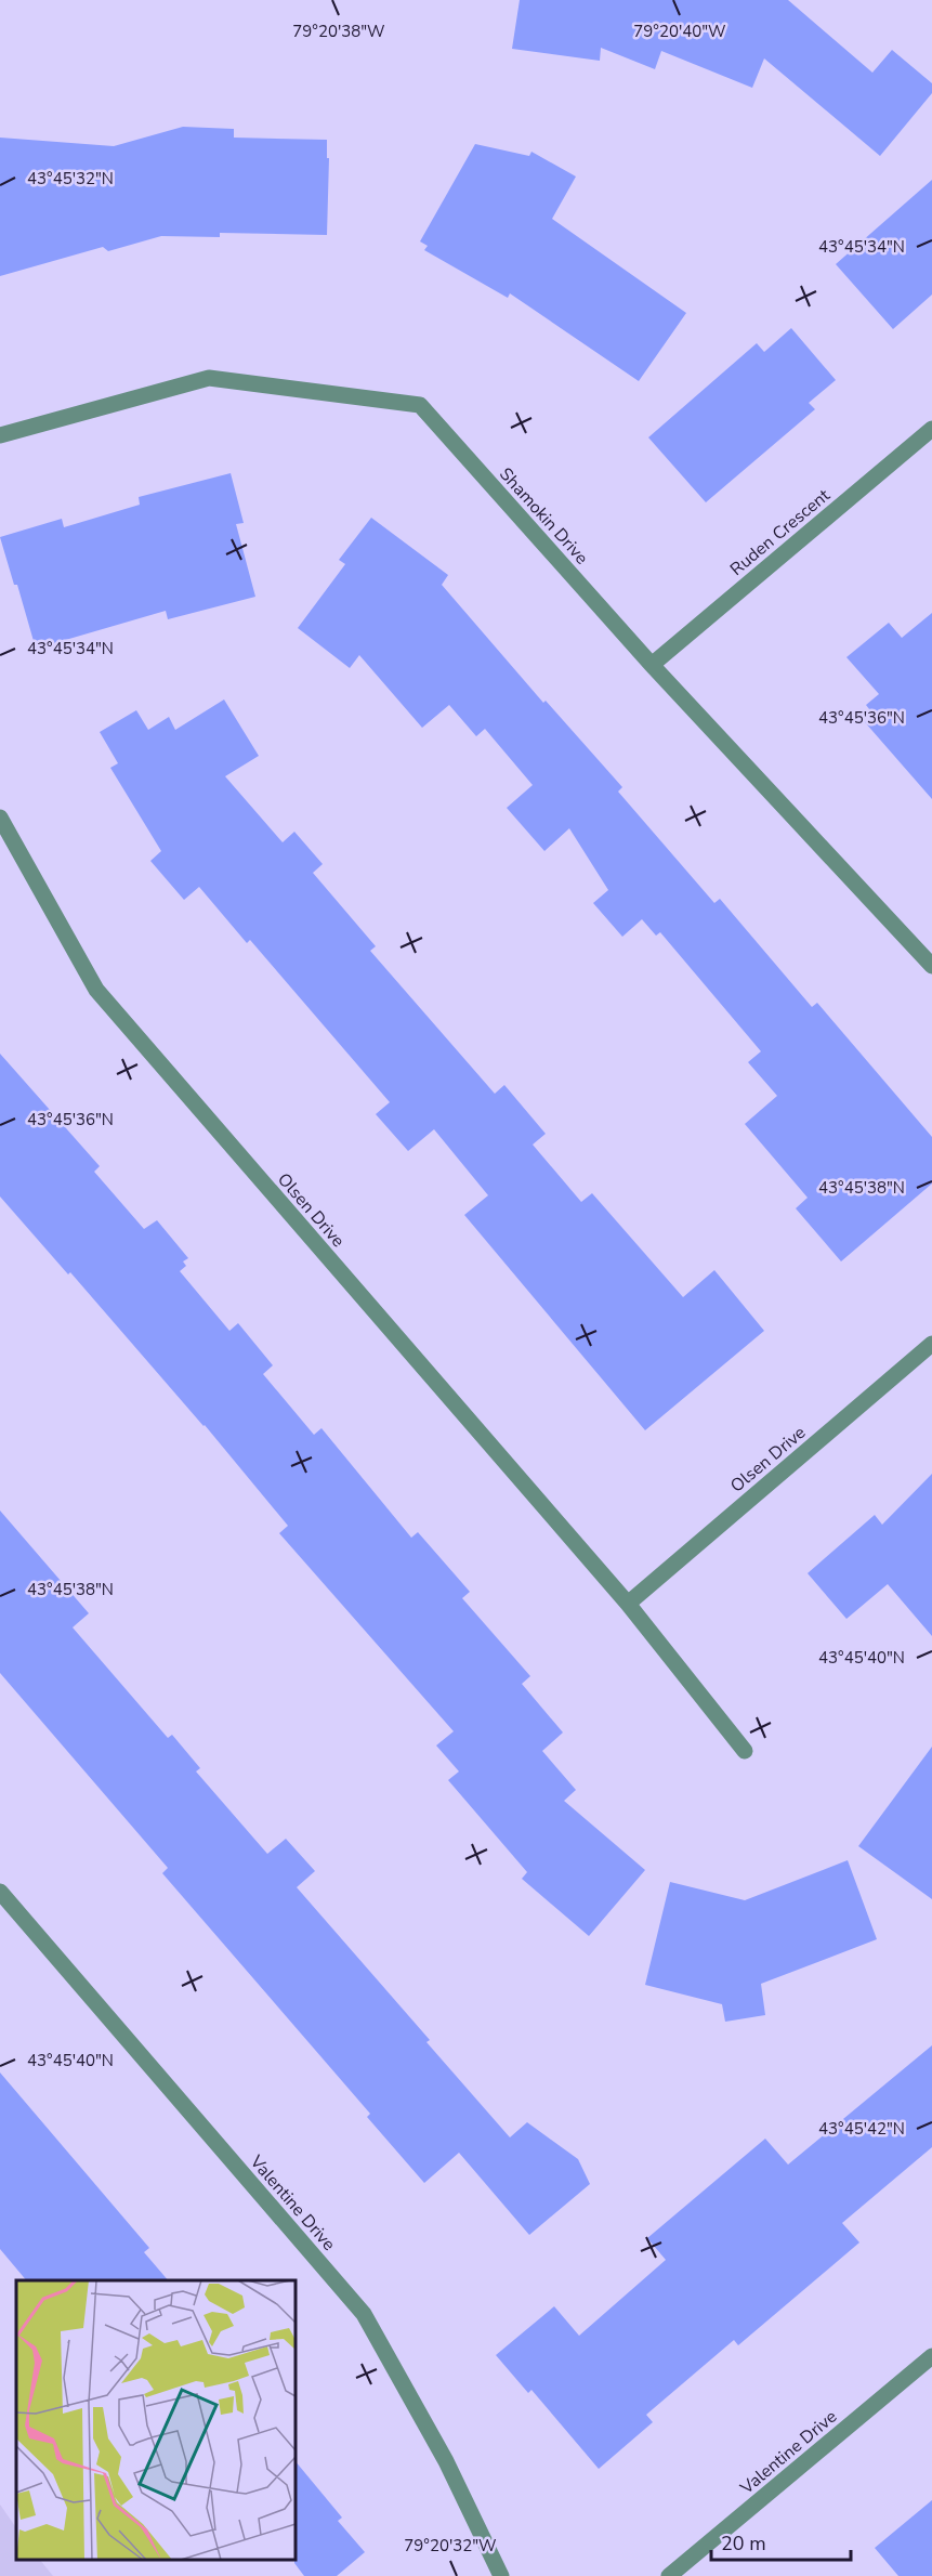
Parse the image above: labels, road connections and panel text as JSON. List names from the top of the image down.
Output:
{
  "streets": {
    "street": [
      "Shamokin Drive",
      "Ruden Crescent",
      "Olsen Drive",
      "Valentine Drive"
    ]
  },
  "crossings": [
    ["Shamokin Drive", "Ruden Crescent"]
  ],
  "scale_bar": "20 m",
  "coordinates": [
    "79°20'38\"W",
    "79°20'40\"W",
    "43°45'32\"N",
    "43°45'34\"N",
    "43°45'36\"N",
    "43°45'38\"N",
    "43°45'40\"N",
    "43°45'42\"N",
    "79°20'32\"W"
  ]
}
